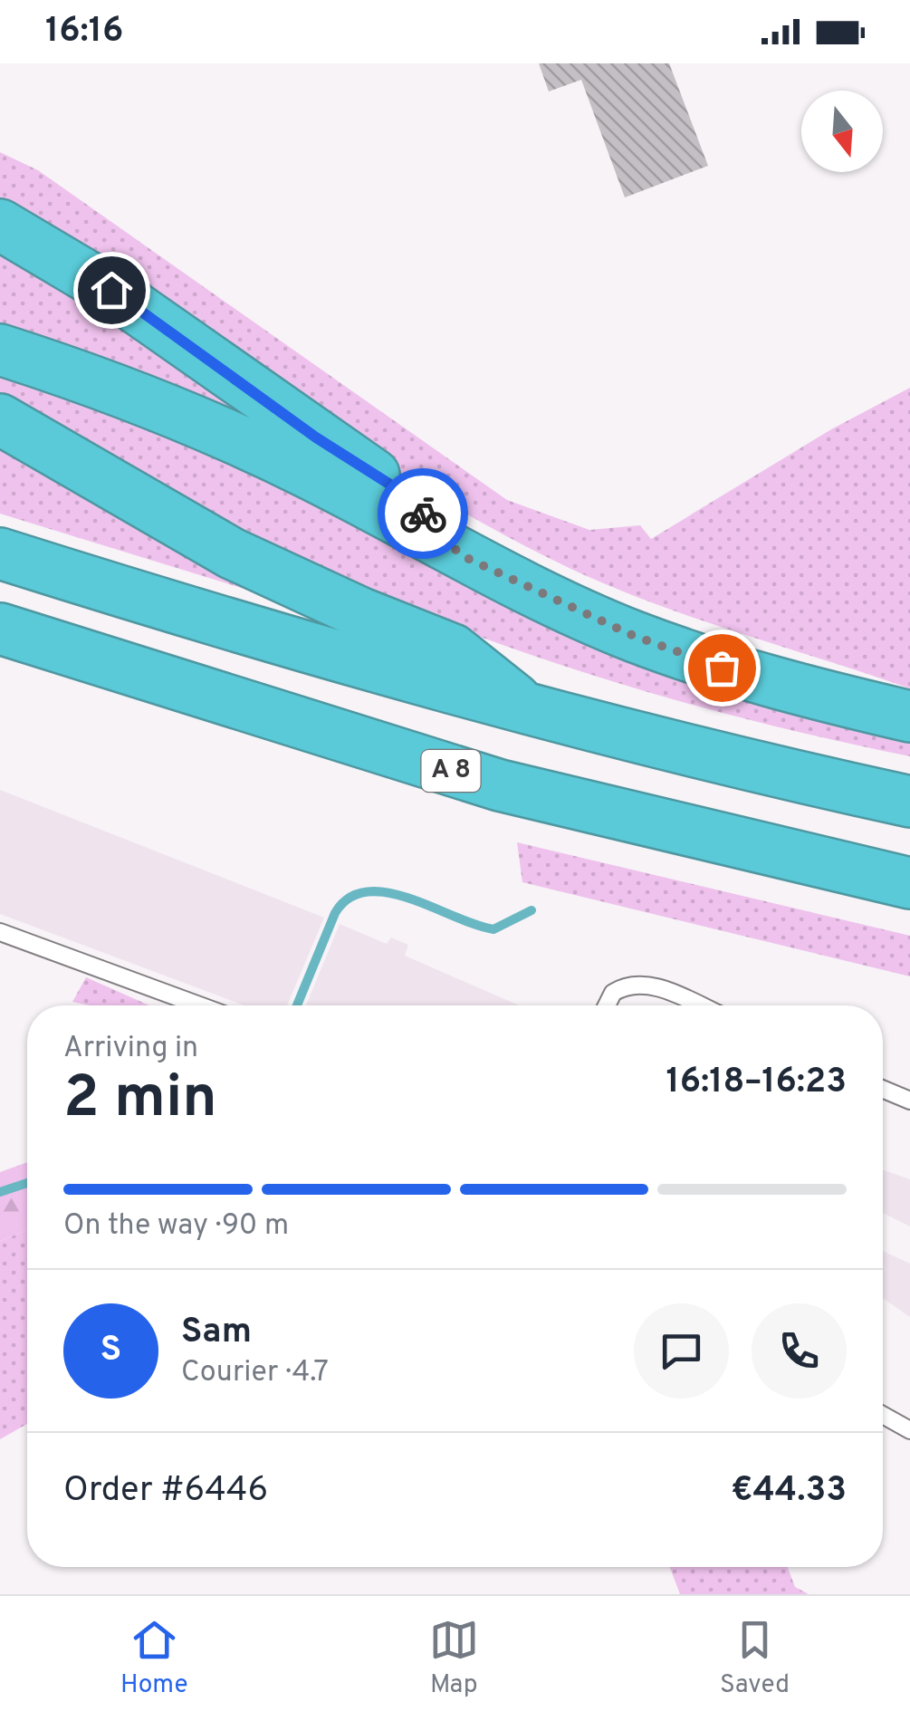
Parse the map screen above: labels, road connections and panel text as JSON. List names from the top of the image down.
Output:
{
  "streets": {
    "highway": ["A 8"]
  },
  "north": "bottom",
  "page": {
    "status": "16:16",
    "heading": ["2 min", "Arriving in", "16:18–16:23"],
    "panel": [
      "Sam",
      "Courier · 4.7",
      "Order #6446",
      "€44.33"
    ],
    "bar": "On the way · 90 m",
    "round": "S",
    "tabs": ["Home", "Map", "Saved"]
  }
}
